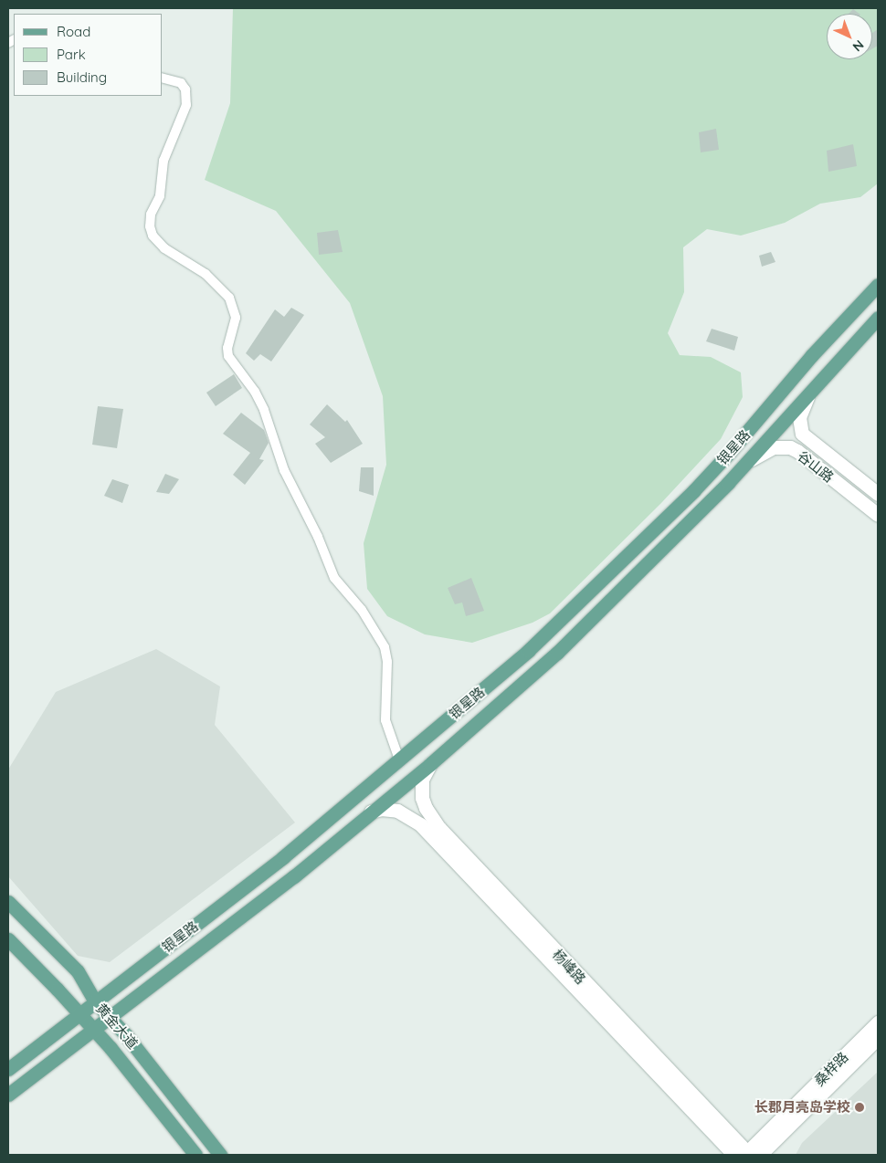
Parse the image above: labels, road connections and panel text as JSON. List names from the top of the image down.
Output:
{
  "streets": {
    "main road": [
      "银星路",
      "谷山路",
      "杨峰路",
      "黄金大道",
      "桑梓路"
    ]
  },
  "crossings": [
    ["银星路", "谷山路"],
    ["银星路", "杨峰路"],
    ["银星路", "黄金大道"],
    ["杨峰路", "桑梓路"]
  ],
  "places": ["长郡月亮岛学校"],
  "legend": ["Road", "Park", "Building"],
  "north": "bottom right"
}
